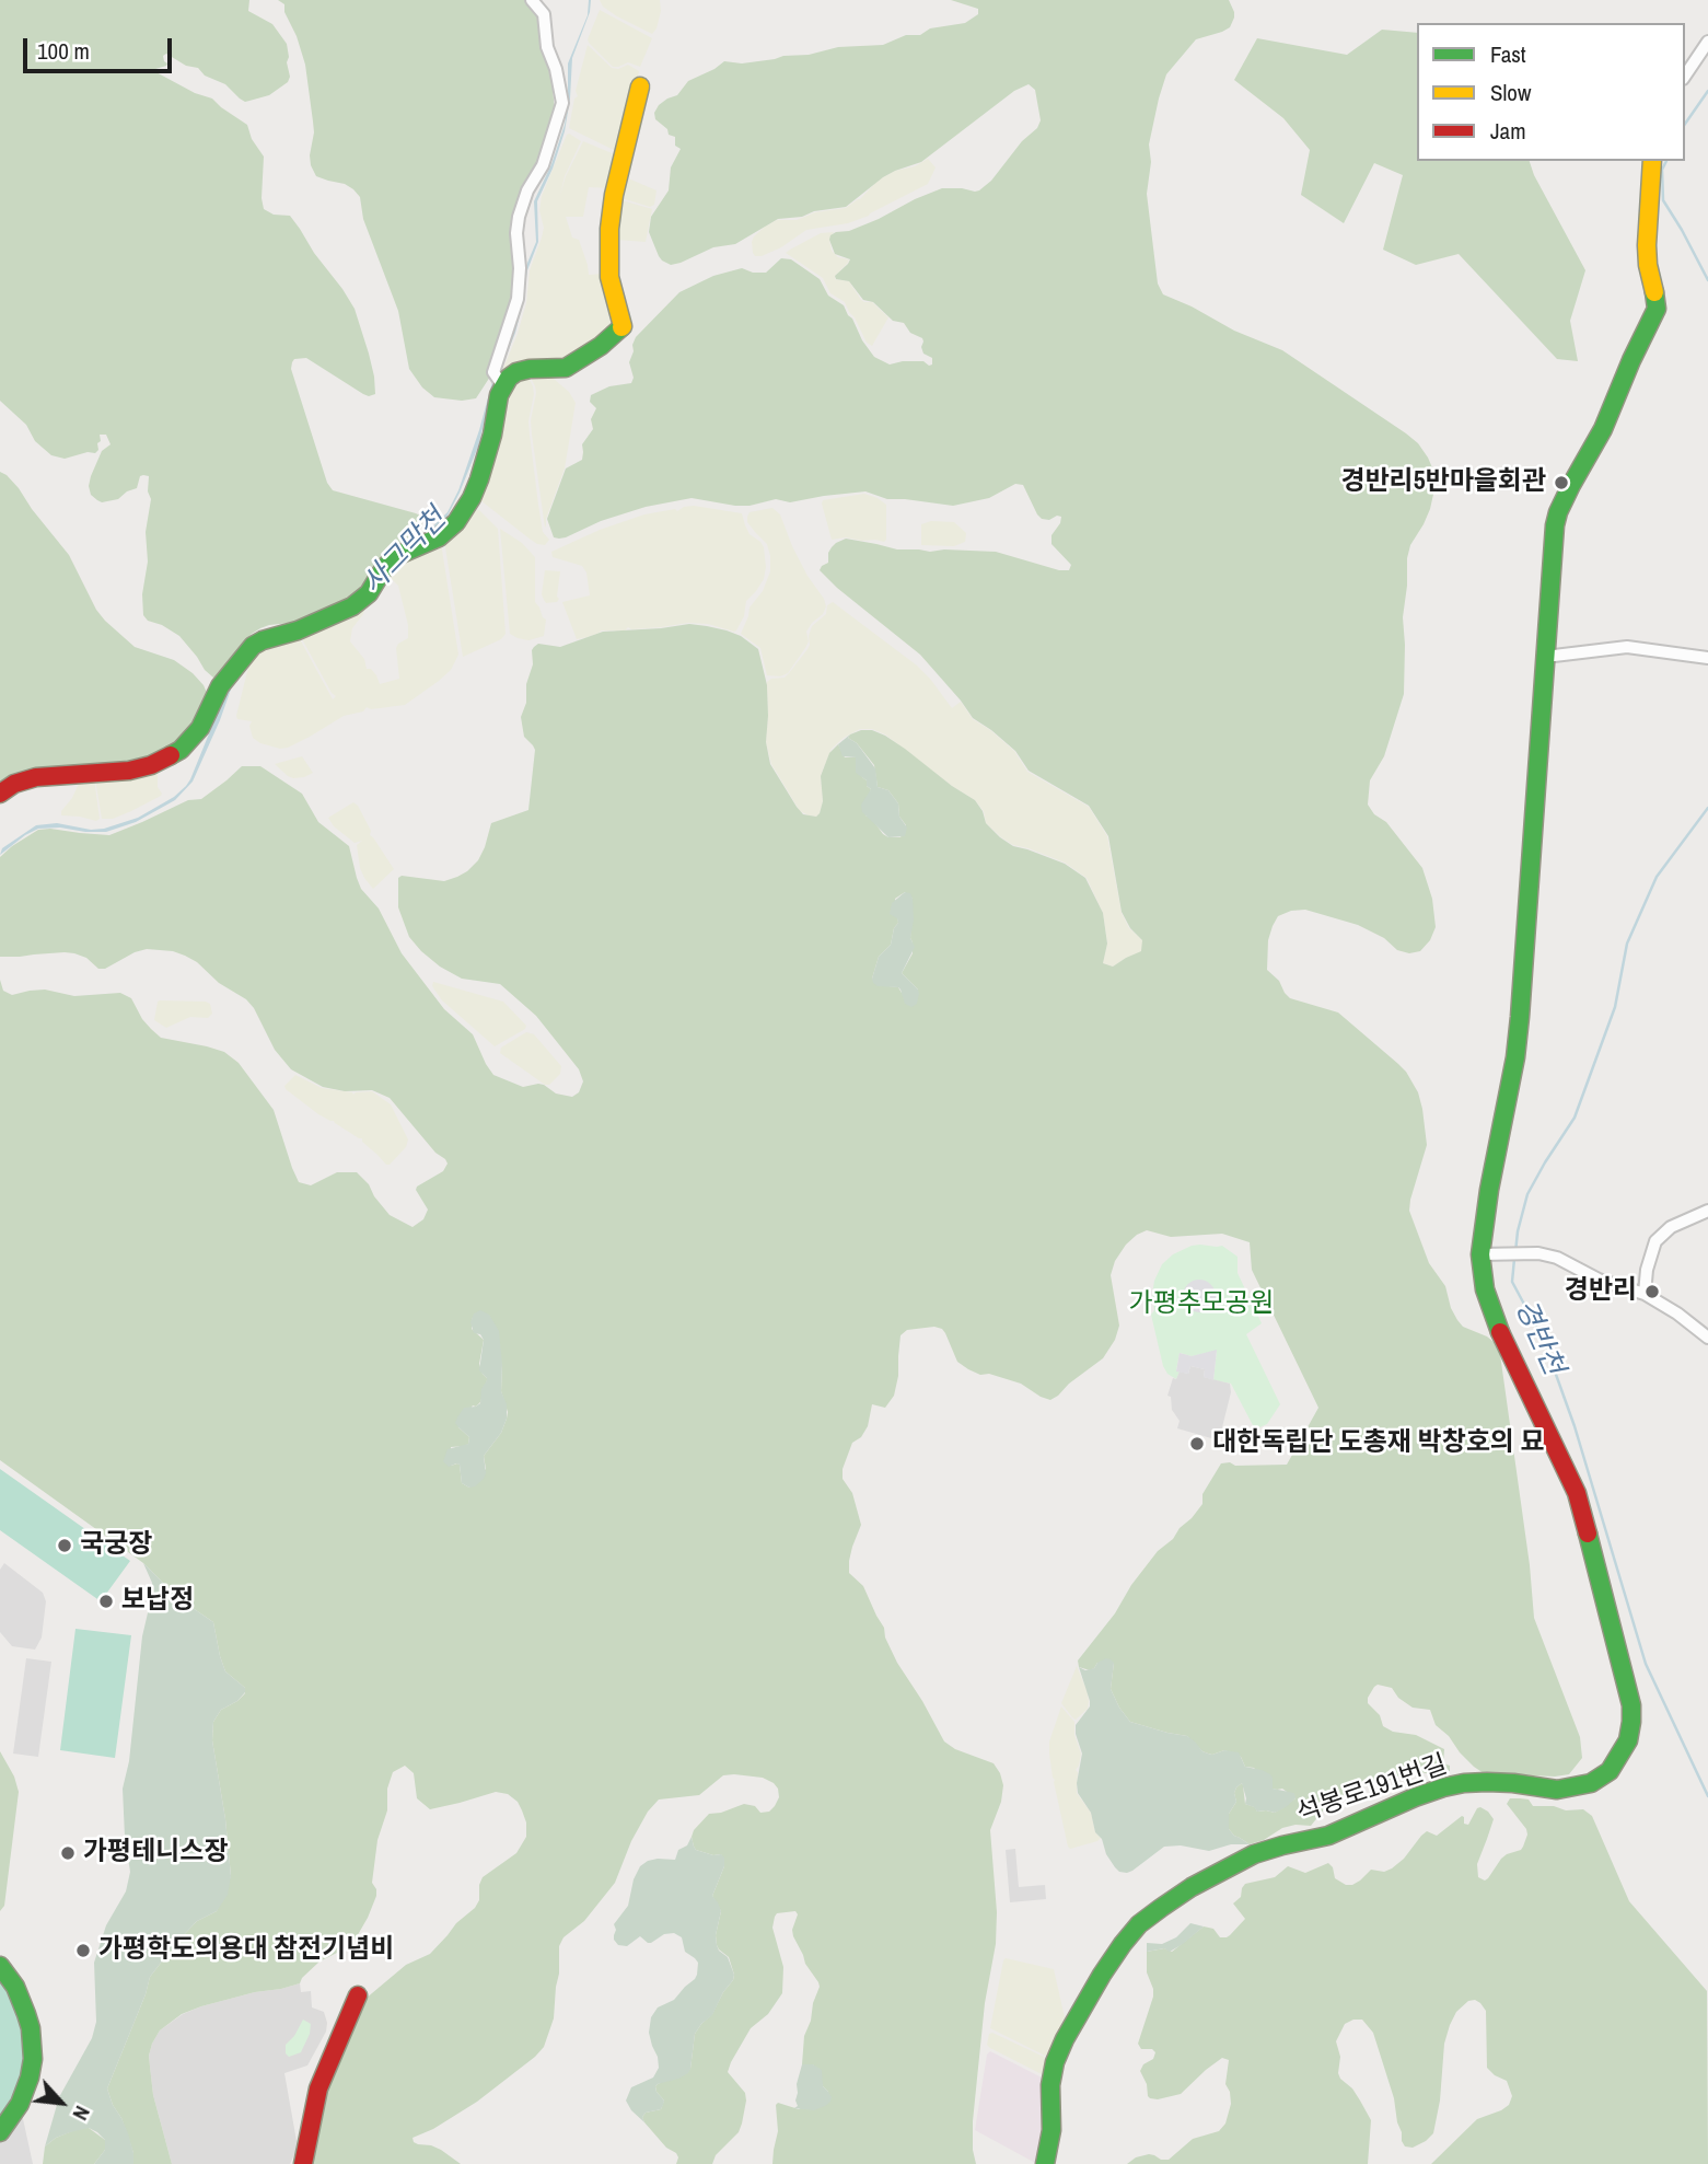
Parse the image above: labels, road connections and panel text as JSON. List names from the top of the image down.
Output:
{
  "streets": {
    "street": ["석봉로191번길"]
  },
  "water": ["사그막천", "경반천"],
  "parks": ["가평추모공원"],
  "places": [
    "경반리5반마을회관",
    "경반리",
    "대한독립단 도총재 박창호의 묘",
    "국궁장",
    "보납정",
    "가평테니스장",
    "가평학도의용대 참전기념비"
  ],
  "legend": ["Fast", "Slow", "Jam"],
  "scale_bar": "100 m",
  "north": "bottom right"
}
